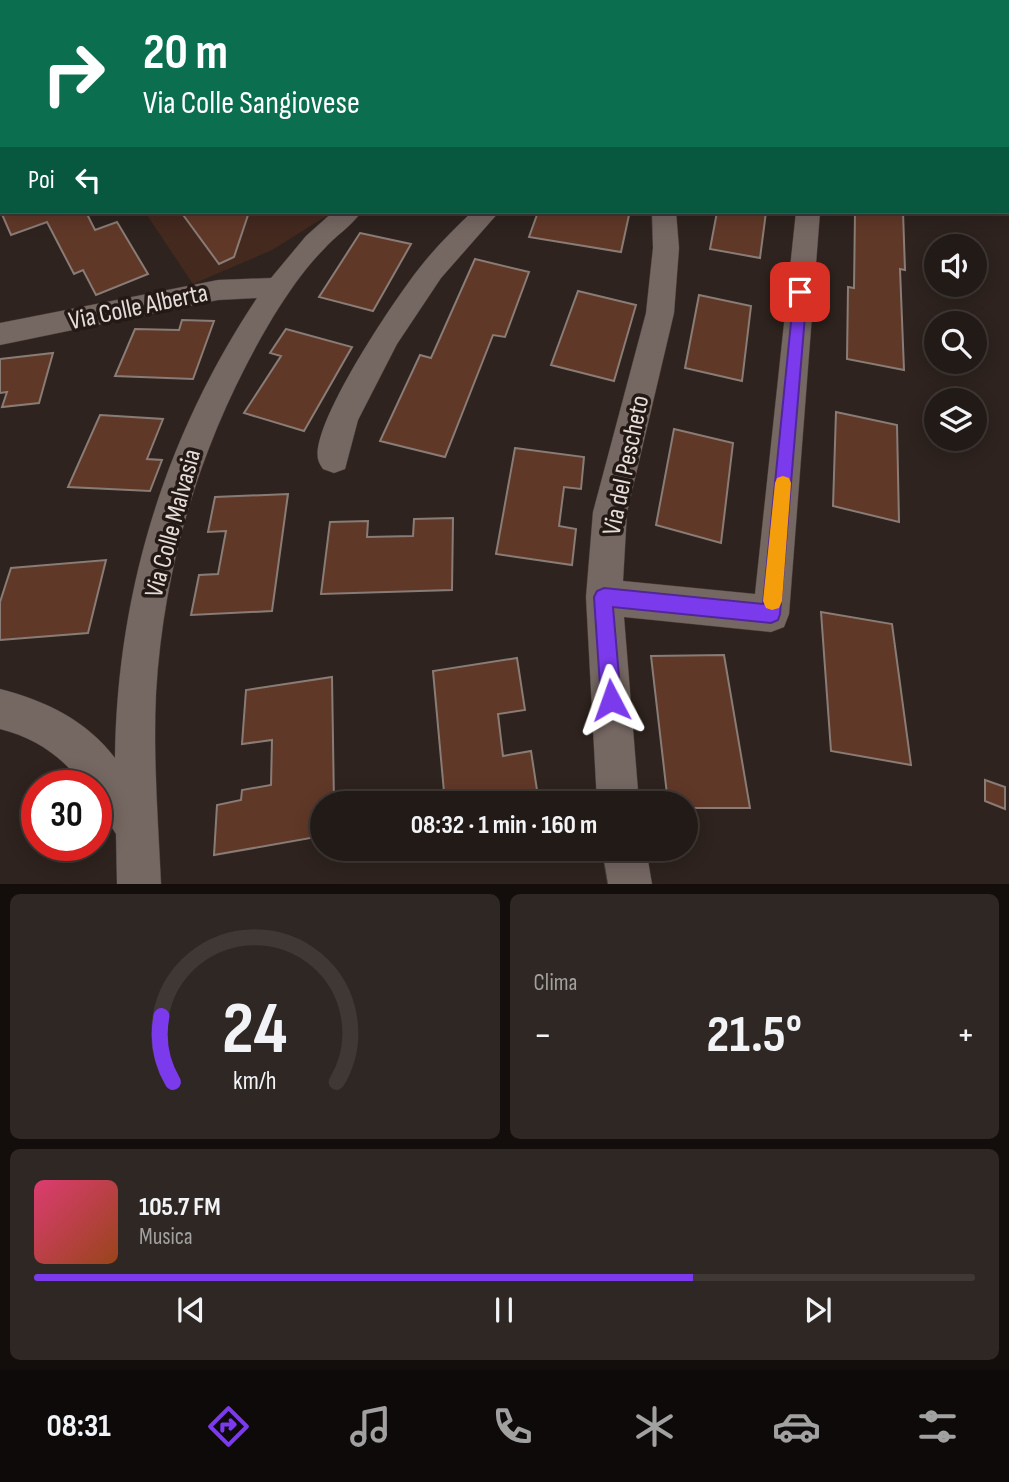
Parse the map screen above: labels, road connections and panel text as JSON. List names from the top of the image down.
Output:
{
  "streets": {
    "street": ["Via Colle Alberta", "Via del Pescheto", "Via Colle Malvasia"]
  },
  "crossings": [
    ["Via Colle Alberta", "Via Colle Malvasia"]
  ],
  "page": {
    "turn": ["20 m", "Via Colle Sangiovese"],
    "then": "Poi",
    "limit": "30",
    "trip": "08:32 · 1 min · 160 m",
    "tile": "Clima",
    "heat": ["−", "21.5°", "+"],
    "song": ["105.7 FM", "Musica"],
    "tabs": "08:31",
    "gauge": ["24", "km/h"]
  }
}
